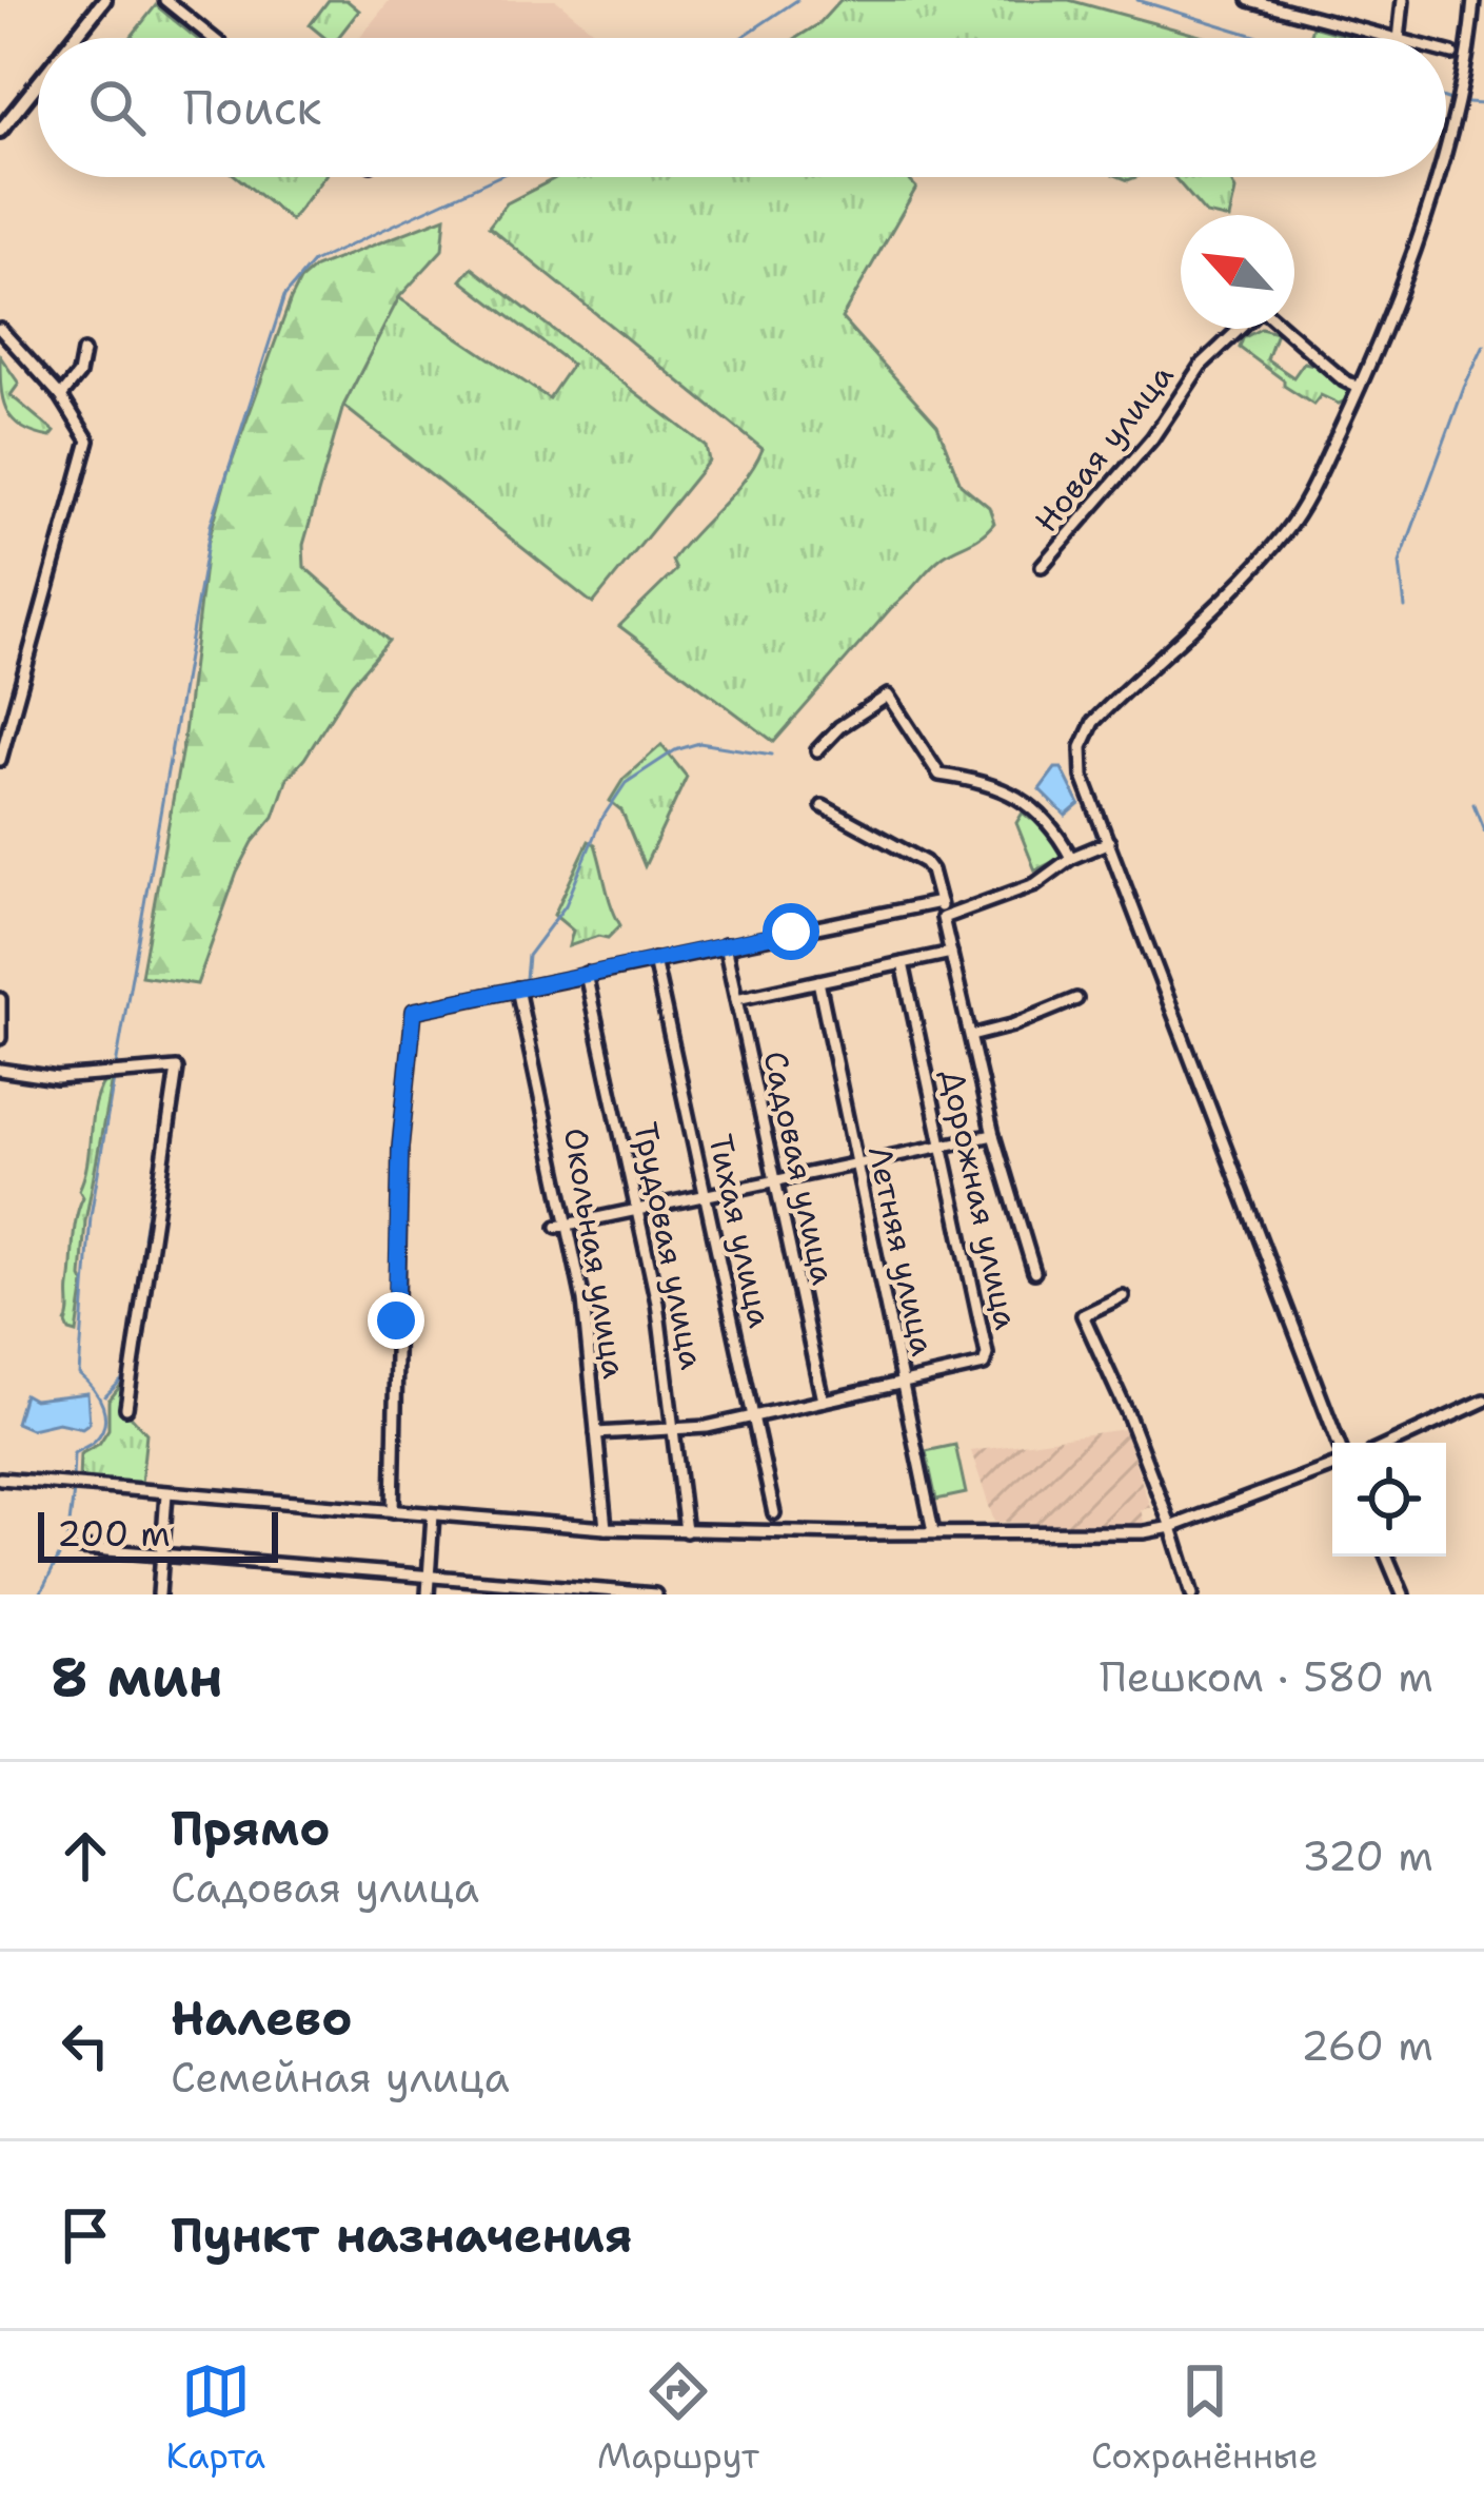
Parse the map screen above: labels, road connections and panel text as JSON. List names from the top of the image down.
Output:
{
  "streets": {
    "street": [
      "Новая улица",
      "Садовая улица",
      "Дорожная улица",
      "Тихая улица",
      "Трудовая улица",
      "Летняя улица",
      "Окольная улица"
    ]
  },
  "crossings": [
    ["Дорожная улица", "Летняя улица"]
  ],
  "scale_bar": "200 m",
  "north": "top left",
  "page": {
    "search": "Поиск",
    "scale": "200 m",
    "heading": ["8 мин", "Пешком · 580 m"],
    "list": [
      ["Прямо", "Садовая улица", "320 m"],
      ["Налево", "Семейная улица", "260 m"],
      "Пункт назначения"
    ],
    "nav": ["Карта", "Маршрут", "Сохранённые"]
  }
}
